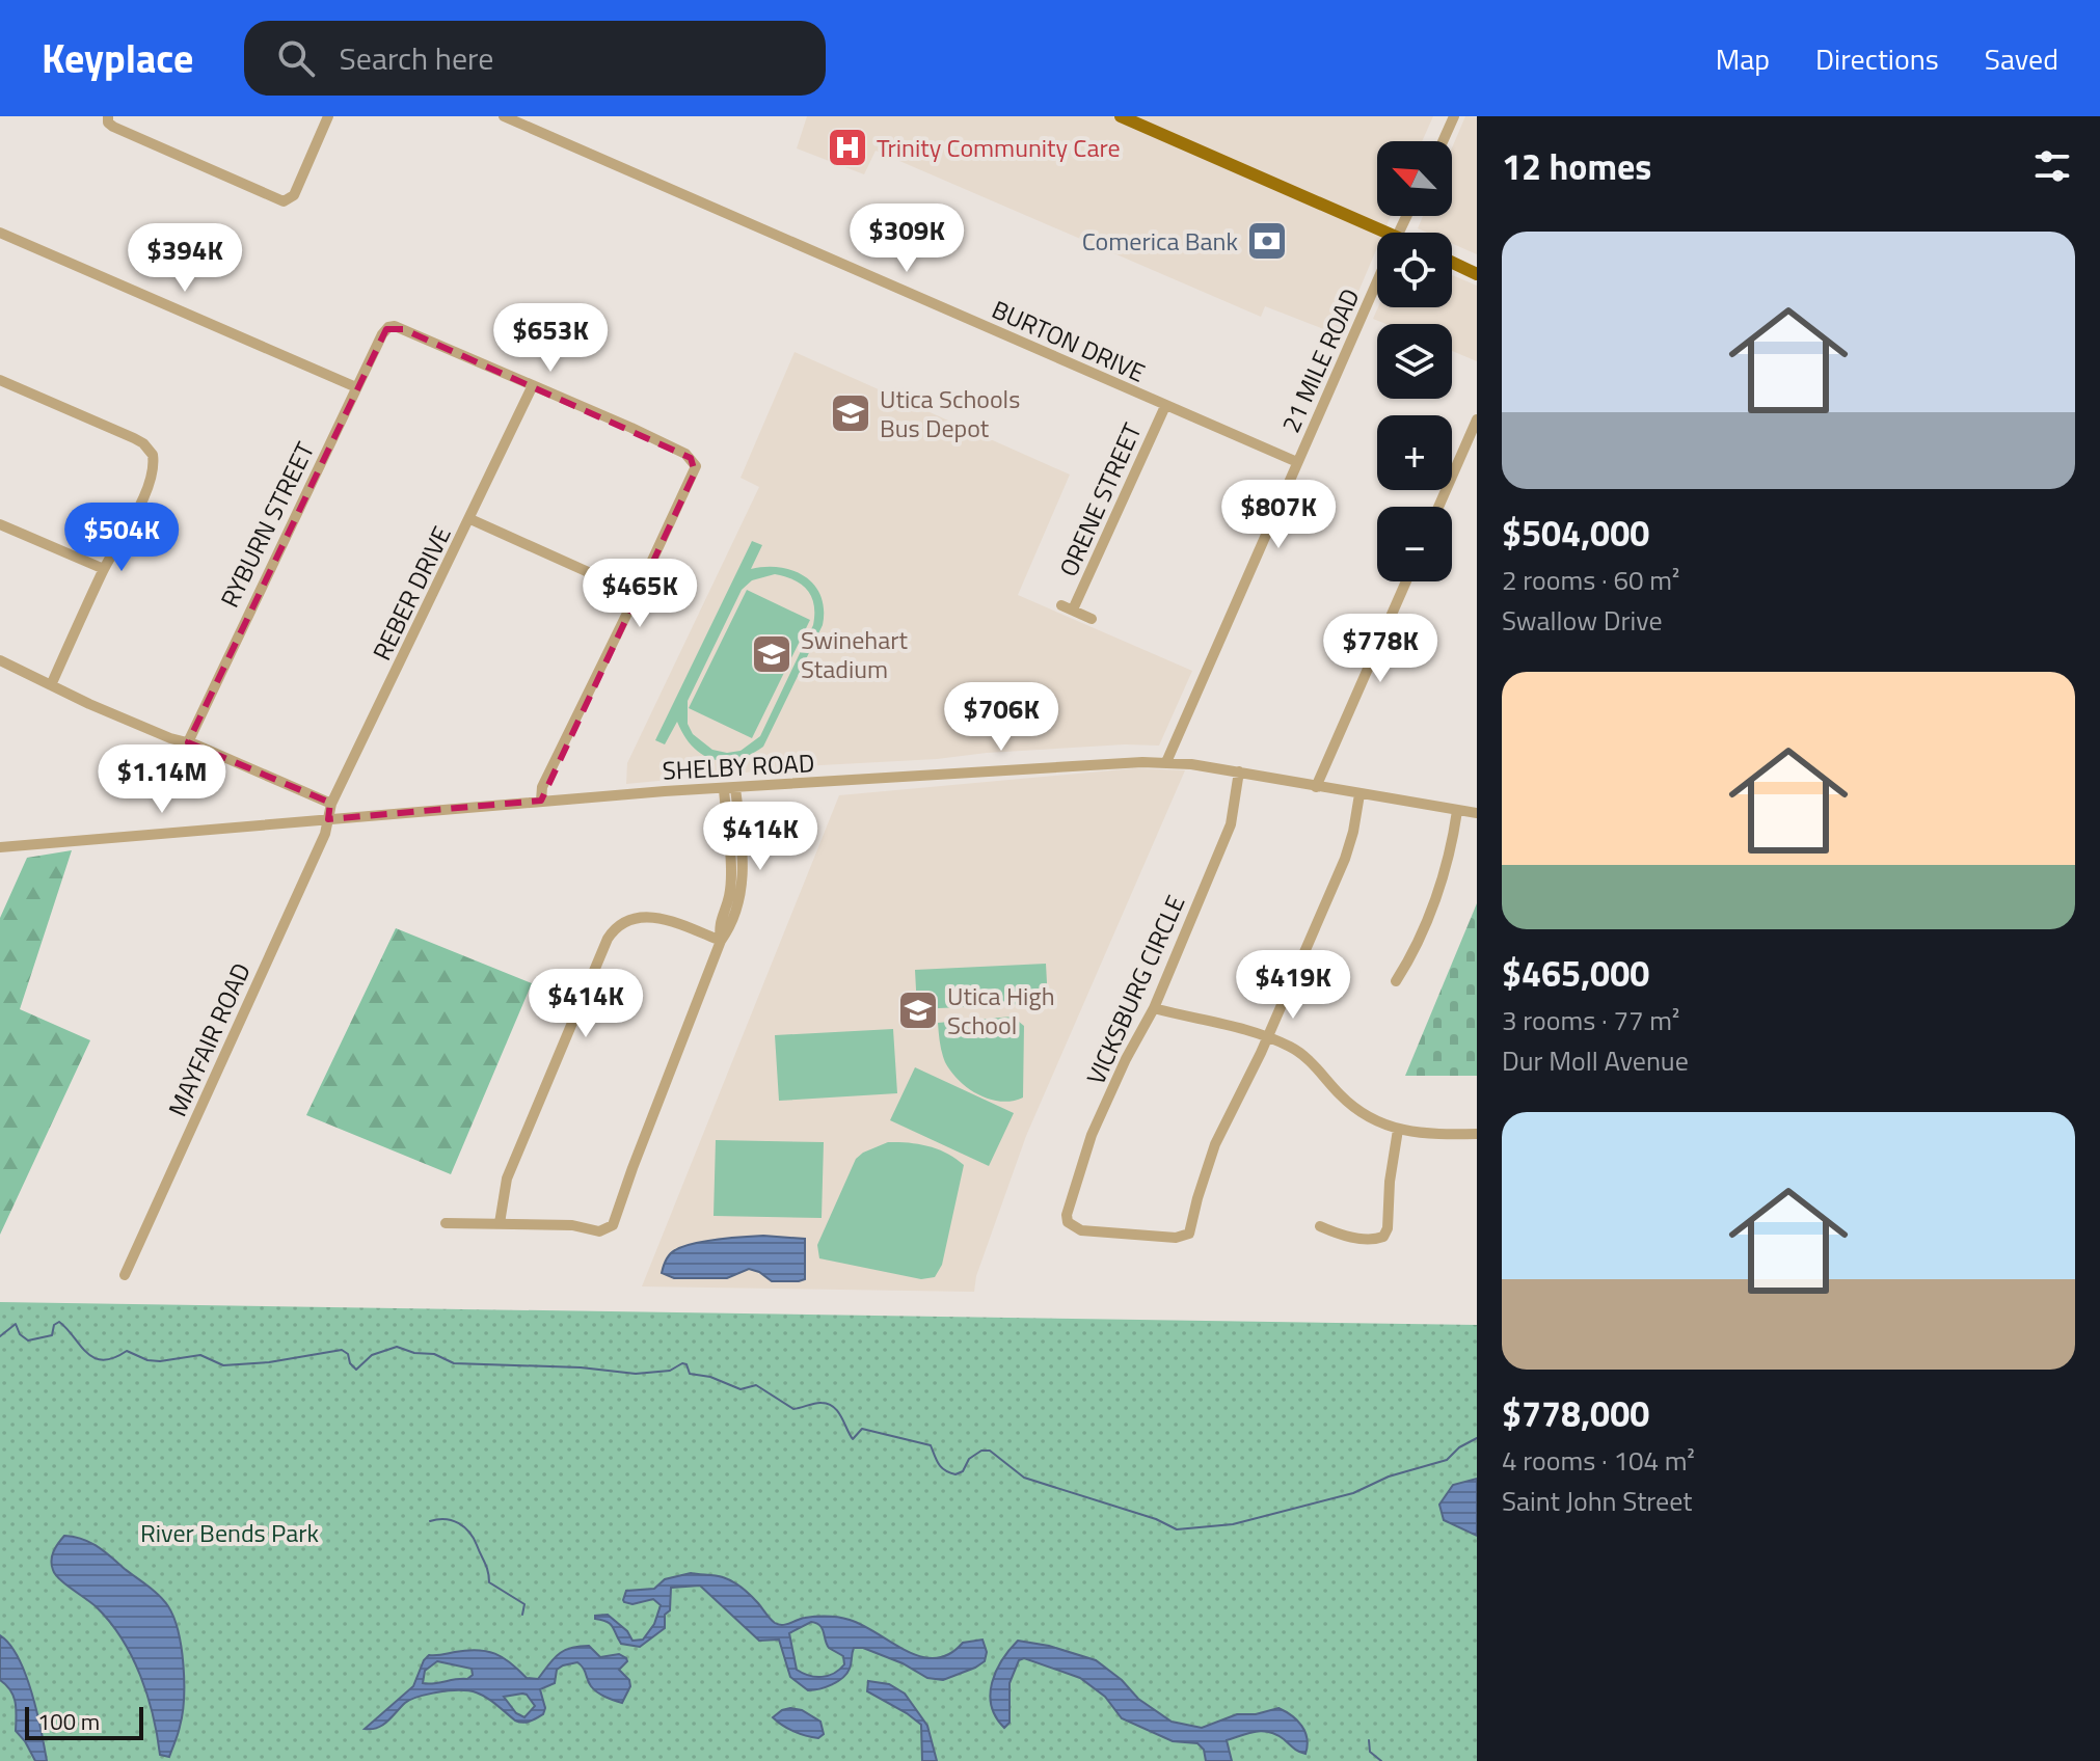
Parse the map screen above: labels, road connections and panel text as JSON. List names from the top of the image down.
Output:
{
  "streets": {
    "street": [
      "BURTON DRIVE",
      "21 MILE ROAD",
      "ORENE STREET",
      "RYBURN STREET",
      "REBER DRIVE",
      "SHELBY ROAD",
      "VICKSBURG CIRCLE",
      "MAYFAIR ROAD"
    ]
  },
  "crossings": [
    ["BURTON DRIVE", "21 MILE ROAD"],
    ["BURTON DRIVE", "ORENE STREET"],
    ["21 MILE ROAD", "SHELBY ROAD"],
    ["RYBURN STREET", "REBER DRIVE"],
    ["REBER DRIVE", "SHELBY ROAD"],
    ["REBER DRIVE", "MAYFAIR ROAD"],
    ["SHELBY ROAD", "VICKSBURG CIRCLE"],
    ["SHELBY ROAD", "MAYFAIR ROAD"]
  ],
  "parks": ["River Bends Park"],
  "places": {
    "hospital": ["Trinity Community Care"],
    "bank": ["Comerica Bank"],
    "school or university": ["Utica Schools Bus Depot", "Swinehart Stadium", "Utica High School"]
  },
  "scale_bar": "100 m",
  "north": "top left",
  "page": {
    "header": "Keyplace",
    "search": "Search here",
    "nav": ["Map", "Directions", "Saved"],
    "heading": "12 homes",
    "map_buttons": ["+", "−"],
    "price": [
      "$309K",
      "$394K",
      "$653K",
      "$807K",
      "$504K",
      "$465K",
      "$778K",
      "$706K",
      "$1.14M",
      "$414K",
      "$419K",
      "$414K"
    ],
    "list": [
      {
        "name": "$504,000",
        "note": "2 rooms · 60 m² · Swallow Drive"
      },
      {
        "name": "$465,000",
        "note": "3 rooms · 77 m² · Dur Moll Avenue"
      },
      {
        "name": "$778,000",
        "note": "4 rooms · 104 m² · Saint John Street"
      }
    ],
    "scale": "100 m"
  }
}
